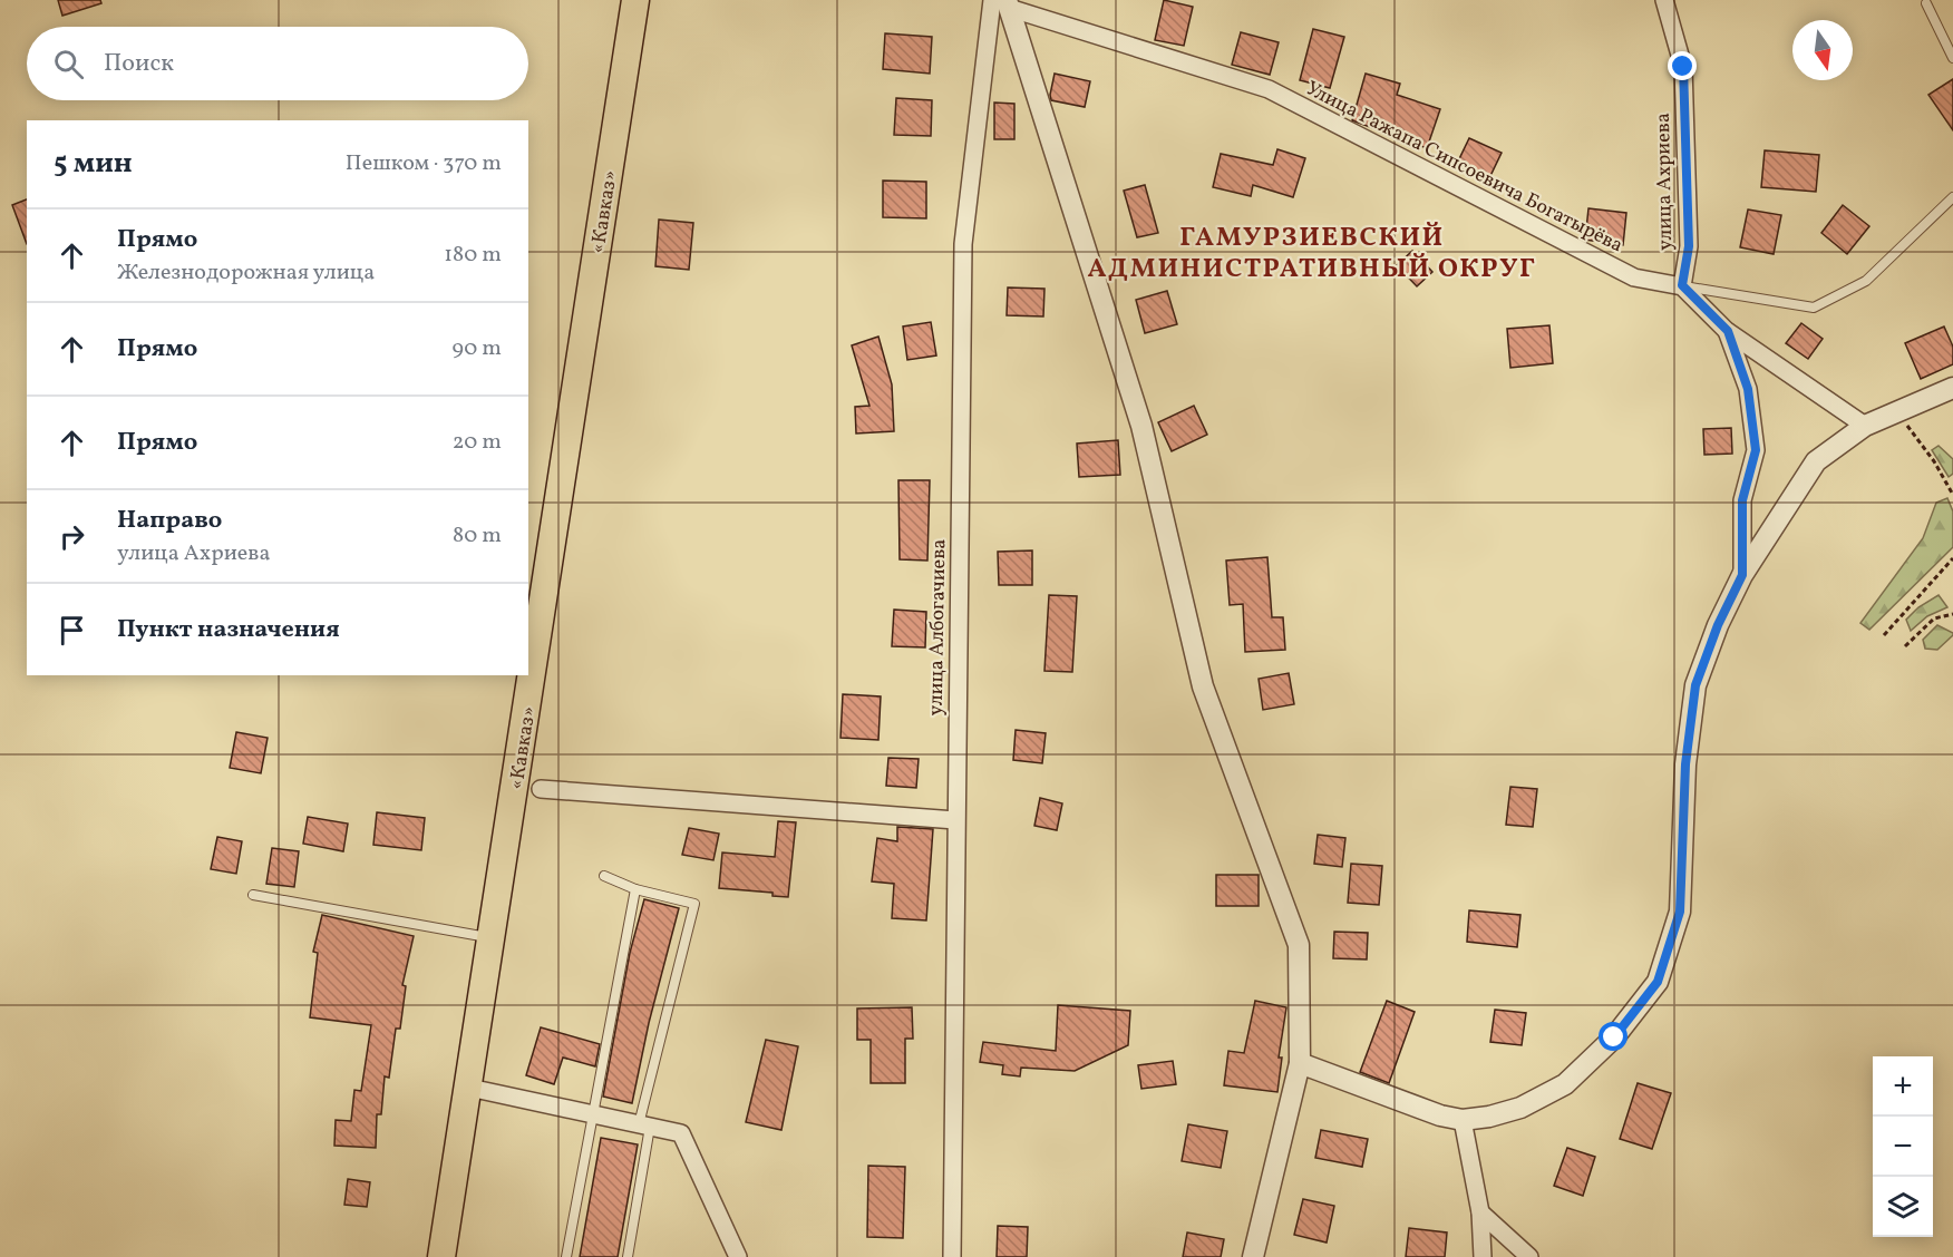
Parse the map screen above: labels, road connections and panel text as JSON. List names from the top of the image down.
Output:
{
  "streets": {
    "highway": ["«Кавказ»"],
    "street": ["Улица Ражапа Сипсоевича Богатырёва", "улица Ахриева", "улица Албогачиева"]
  },
  "crossings": [
    ["Улица Ражапа Сипсоевича Богатырёва", "улица Ахриева"],
    ["Улица Ражапа Сипсоевича Богатырёва", "улица Албогачиева"]
  ],
  "districts": ["ГАМУРЗИЕВСКИЙ АДМИНИСТРАТИВНЫЙ ОКРУГ"],
  "north": "bottom",
  "page": {
    "search": "Поиск",
    "heading": ["5 мин", "Пешком · 370 m"],
    "list": [
      ["Прямо", "Железнодорожная улица", "180 m"],
      ["Прямо", "90 m"],
      ["Прямо", "20 m"],
      ["Направо", "улица Ахриева", "80 m"],
      "Пункт назначения"
    ],
    "map_buttons": ["+", "−"]
  }
}
